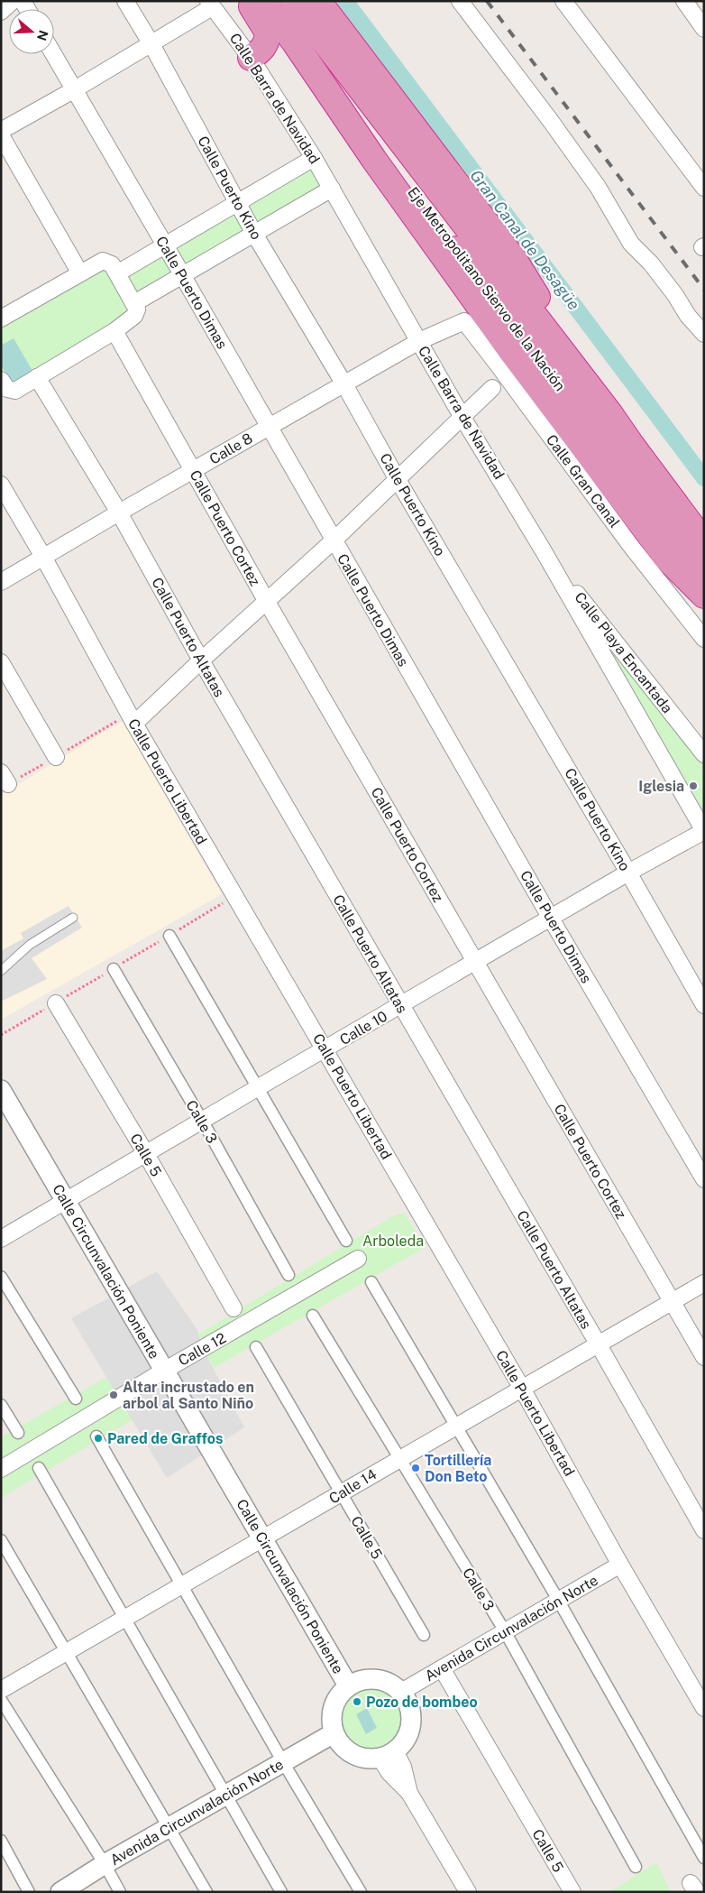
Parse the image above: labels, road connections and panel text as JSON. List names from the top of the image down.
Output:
{
  "streets": {
    "highway": ["Eje Metropolitano Siervo de la Nación"],
    "street": [
      "Calle Barra de Navidad",
      "Calle Puerto Kino",
      "Calle Puerto Dimas",
      "Calle 8",
      "Calle Gran Canal",
      "Calle Puerto Cortez",
      "Calle Puerto Altatas",
      "Calle Playa Encantada",
      "Calle Puerto Libertad",
      "Calle 10",
      "Calle 3",
      "Calle 5",
      "Calle Circunvalación Poniente",
      "Calle 12",
      "Calle 14",
      "Avenida Circunvalación Norte"
    ]
  },
  "crossings": [
    ["Calle Barra de Navidad", "Calle 8"],
    ["Calle Barra de Navidad", "Calle Playa Encantada"],
    ["Calle Barra de Navidad", "Calle 10"],
    ["Calle Puerto Kino", "Calle 8"],
    ["Calle Puerto Kino", "Calle 10"],
    ["Calle Puerto Dimas", "Calle 8"],
    ["Calle Puerto Dimas", "Calle 10"],
    ["Calle 8", "Calle Gran Canal"],
    ["Calle 8", "Calle Puerto Cortez"],
    ["Calle 8", "Calle Puerto Altatas"],
    ["Calle 8", "Calle Puerto Libertad"],
    ["Calle Puerto Cortez", "Calle 10"],
    ["Calle Puerto Cortez", "Calle 14"],
    ["Calle Puerto Altatas", "Calle 10"],
    ["Calle Puerto Altatas", "Calle 14"],
    ["Calle Puerto Libertad", "Calle 10"],
    ["Calle Puerto Libertad", "Calle 14"],
    ["Calle Puerto Libertad", "Avenida Circunvalación Norte"],
    ["Calle 10", "Calle 3"],
    ["Calle 10", "Calle 5"],
    ["Calle 10", "Calle Circunvalación Poniente"],
    ["Calle 3", "Calle 14"],
    ["Calle 3", "Avenida Circunvalación Norte"],
    ["Calle 5", "Calle 14"],
    ["Calle 5", "Avenida Circunvalación Norte"],
    ["Calle Circunvalación Poniente", "Calle 12"],
    ["Calle Circunvalación Poniente", "Calle 14"],
    ["Calle Circunvalación Poniente", "Avenida Circunvalación Norte"]
  ],
  "water": ["Gran Canal de Desagüe"],
  "parks": ["Arboleda"],
  "places": [
    "Iglesia",
    "Altar incrustado en arbol al Santo Niño",
    "Pared de Graffos",
    "Tortillería Don Beto",
    "Pozo de bombeo"
  ],
  "north": "right"
}
